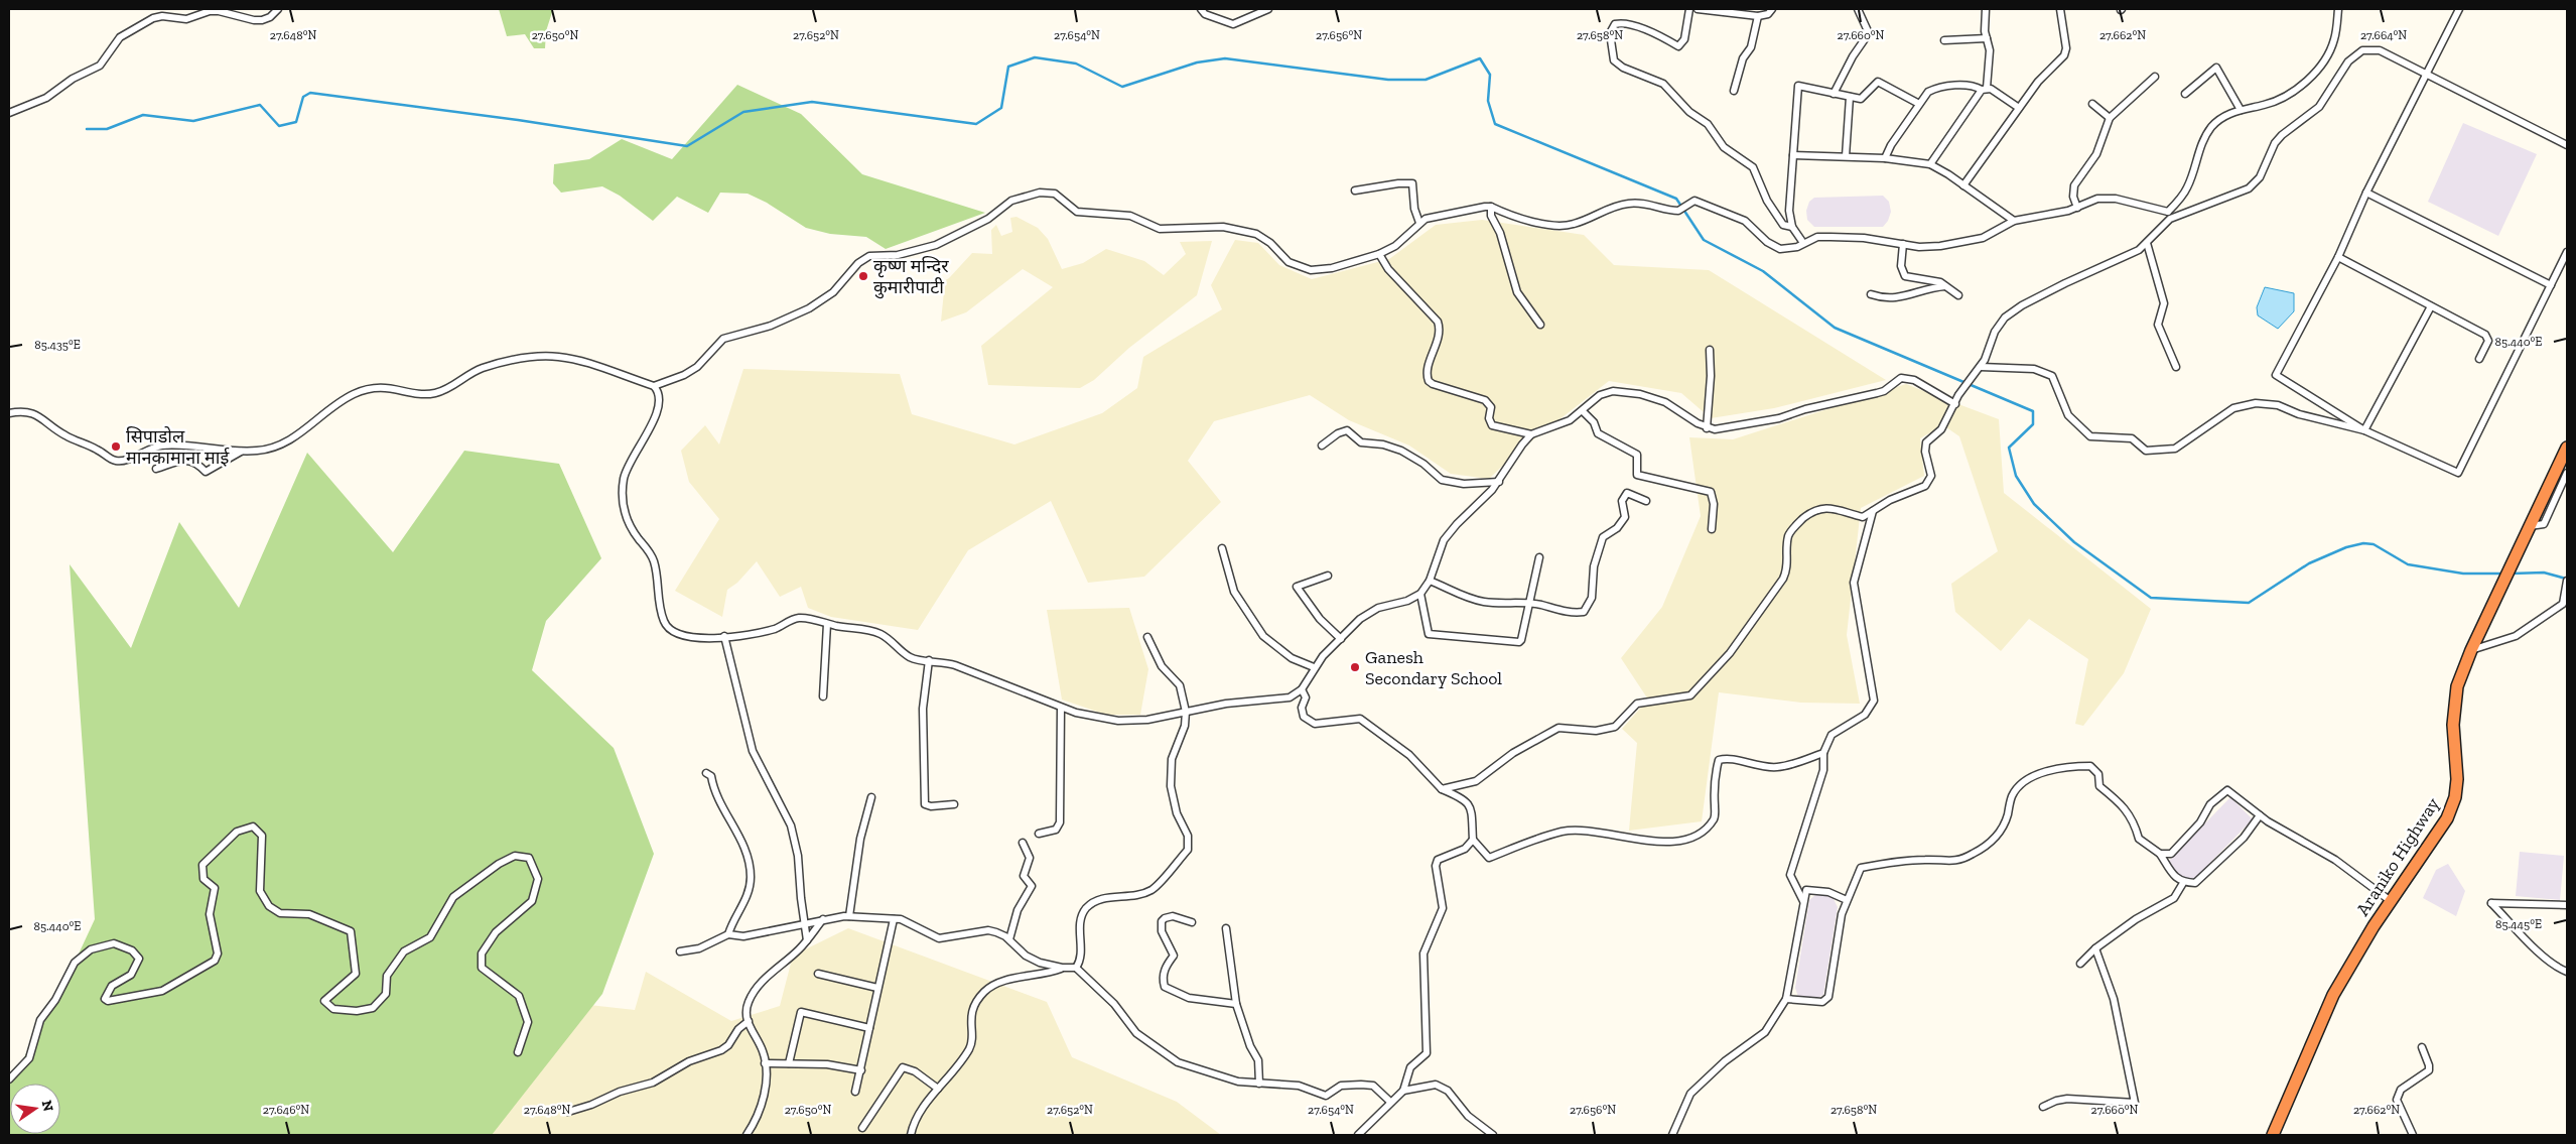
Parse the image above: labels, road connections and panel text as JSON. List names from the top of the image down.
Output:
{
  "streets": {
    "highway": ["Araniko Highway"]
  },
  "places": ["कृष्ण मन्दिर कुमारीपाटी", "सिपाडोल मानकामाना माई", "Ganesh Secondary School"],
  "north": "right",
  "coordinates": [
    "27.648°N",
    "27.650°N",
    "27.652°N",
    "27.654°N",
    "27.656°N",
    "27.658°N",
    "27.660°N",
    "27.662°N",
    "27.664°N",
    "85.440°E",
    "85.435°E",
    "85.445°E",
    "27.646°N"
  ]
}
